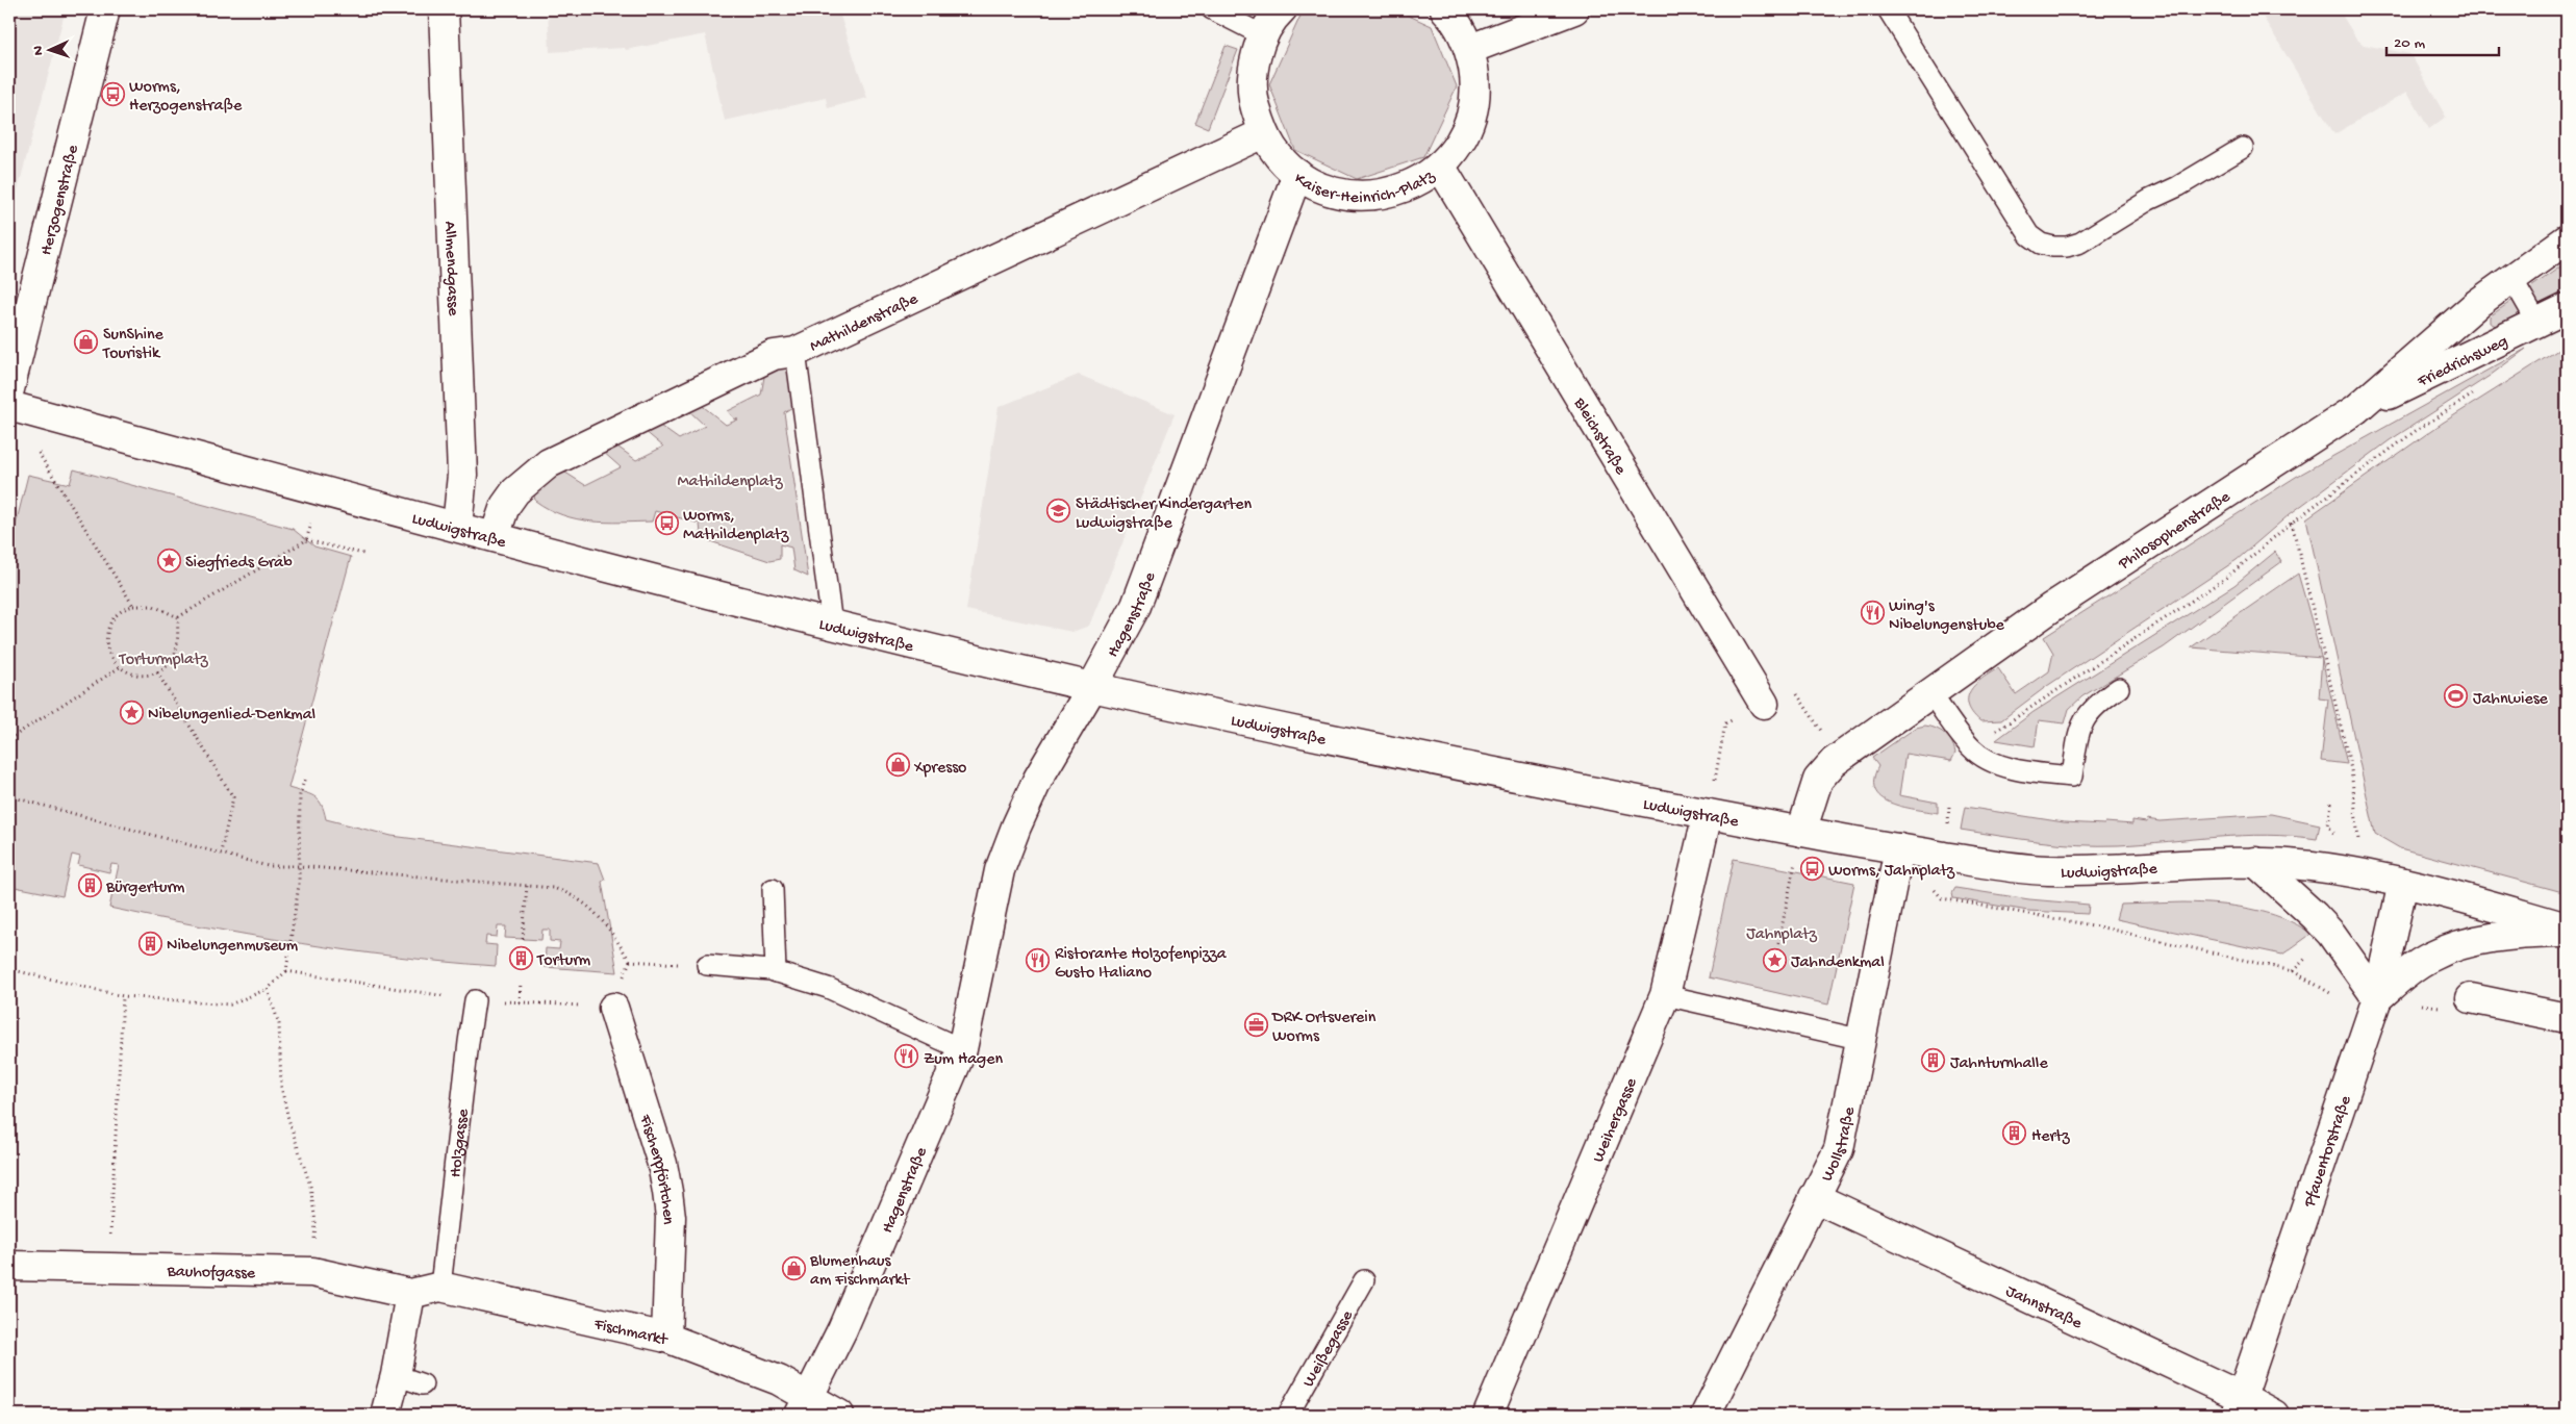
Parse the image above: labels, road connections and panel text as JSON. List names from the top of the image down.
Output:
{
  "streets": {
    "street": [
      "Kaiser-Heinrich-Platz",
      "Herzogenstraße",
      "Allmendgasse",
      "Mathildenstraße",
      "Friedrichsweg",
      "Bleichstraße",
      "Ludwigstraße",
      "Philosophenstraße",
      "Hagenstraße",
      "Weihergasse",
      "Wollstraße",
      "Pfauentorstraße",
      "Fischerpförtchen",
      "Bauhofgasse",
      "Jahnstraße",
      "Fischmarkt"
    ],
    "lane": ["Holzgasse", "Weißegasse"]
  },
  "crossings": [
    ["Kaiser-Heinrich-Platz", "Mathildenstraße"],
    ["Kaiser-Heinrich-Platz", "Bleichstraße"],
    ["Kaiser-Heinrich-Platz", "Hagenstraße"],
    ["Allmendgasse", "Ludwigstraße"],
    ["Mathildenstraße", "Ludwigstraße"],
    ["Friedrichsweg", "Philosophenstraße"],
    ["Ludwigstraße", "Philosophenstraße"],
    ["Ludwigstraße", "Hagenstraße"],
    ["Ludwigstraße", "Weihergasse"],
    ["Ludwigstraße", "Wollstraße"],
    ["Ludwigstraße", "Pfauentorstraße"],
    ["Hagenstraße", "Fischmarkt"],
    ["Wollstraße", "Jahnstraße"],
    ["Holzgasse", "Fischmarkt"],
    ["Pfauentorstraße", "Jahnstraße"],
    ["Fischerpförtchen", "Fischmarkt"],
    ["Bauhofgasse", "Fischmarkt"]
  ],
  "parks": ["Mathildenplatz", "Torturmplatz", "Jahnplatz"],
  "places": {
    "bus stop": ["Worms, Herzogenstraße", "Worms, Mathildenplatz", "Worms, Jahnplatz"],
    "shop": ["SunShine Touristik", "Xpresso", "Blumenhaus am Fischmarkt"],
    "school or university": ["Städtischer Kindergarten Ludwigstraße"],
    "place": ["Siegfrieds Grab", "Nibelungenlied-Denkmal", "Jahndenkmal"],
    "restaurant": ["Wing's Nibelungenstube", "Ristorante Holzofenpizza Gusto Italiano", "Zum Hagen"],
    "sports": ["Jahnwiese"],
    "building": [
      "Bürgerturm",
      "Nibelungenmuseum",
      "Torturm",
      "Jahnturnhalle",
      "Hertz"
    ],
    "office": ["DRK Ortsverein Worms"]
  },
  "scale_bar": "20 m",
  "north": "left"
}
